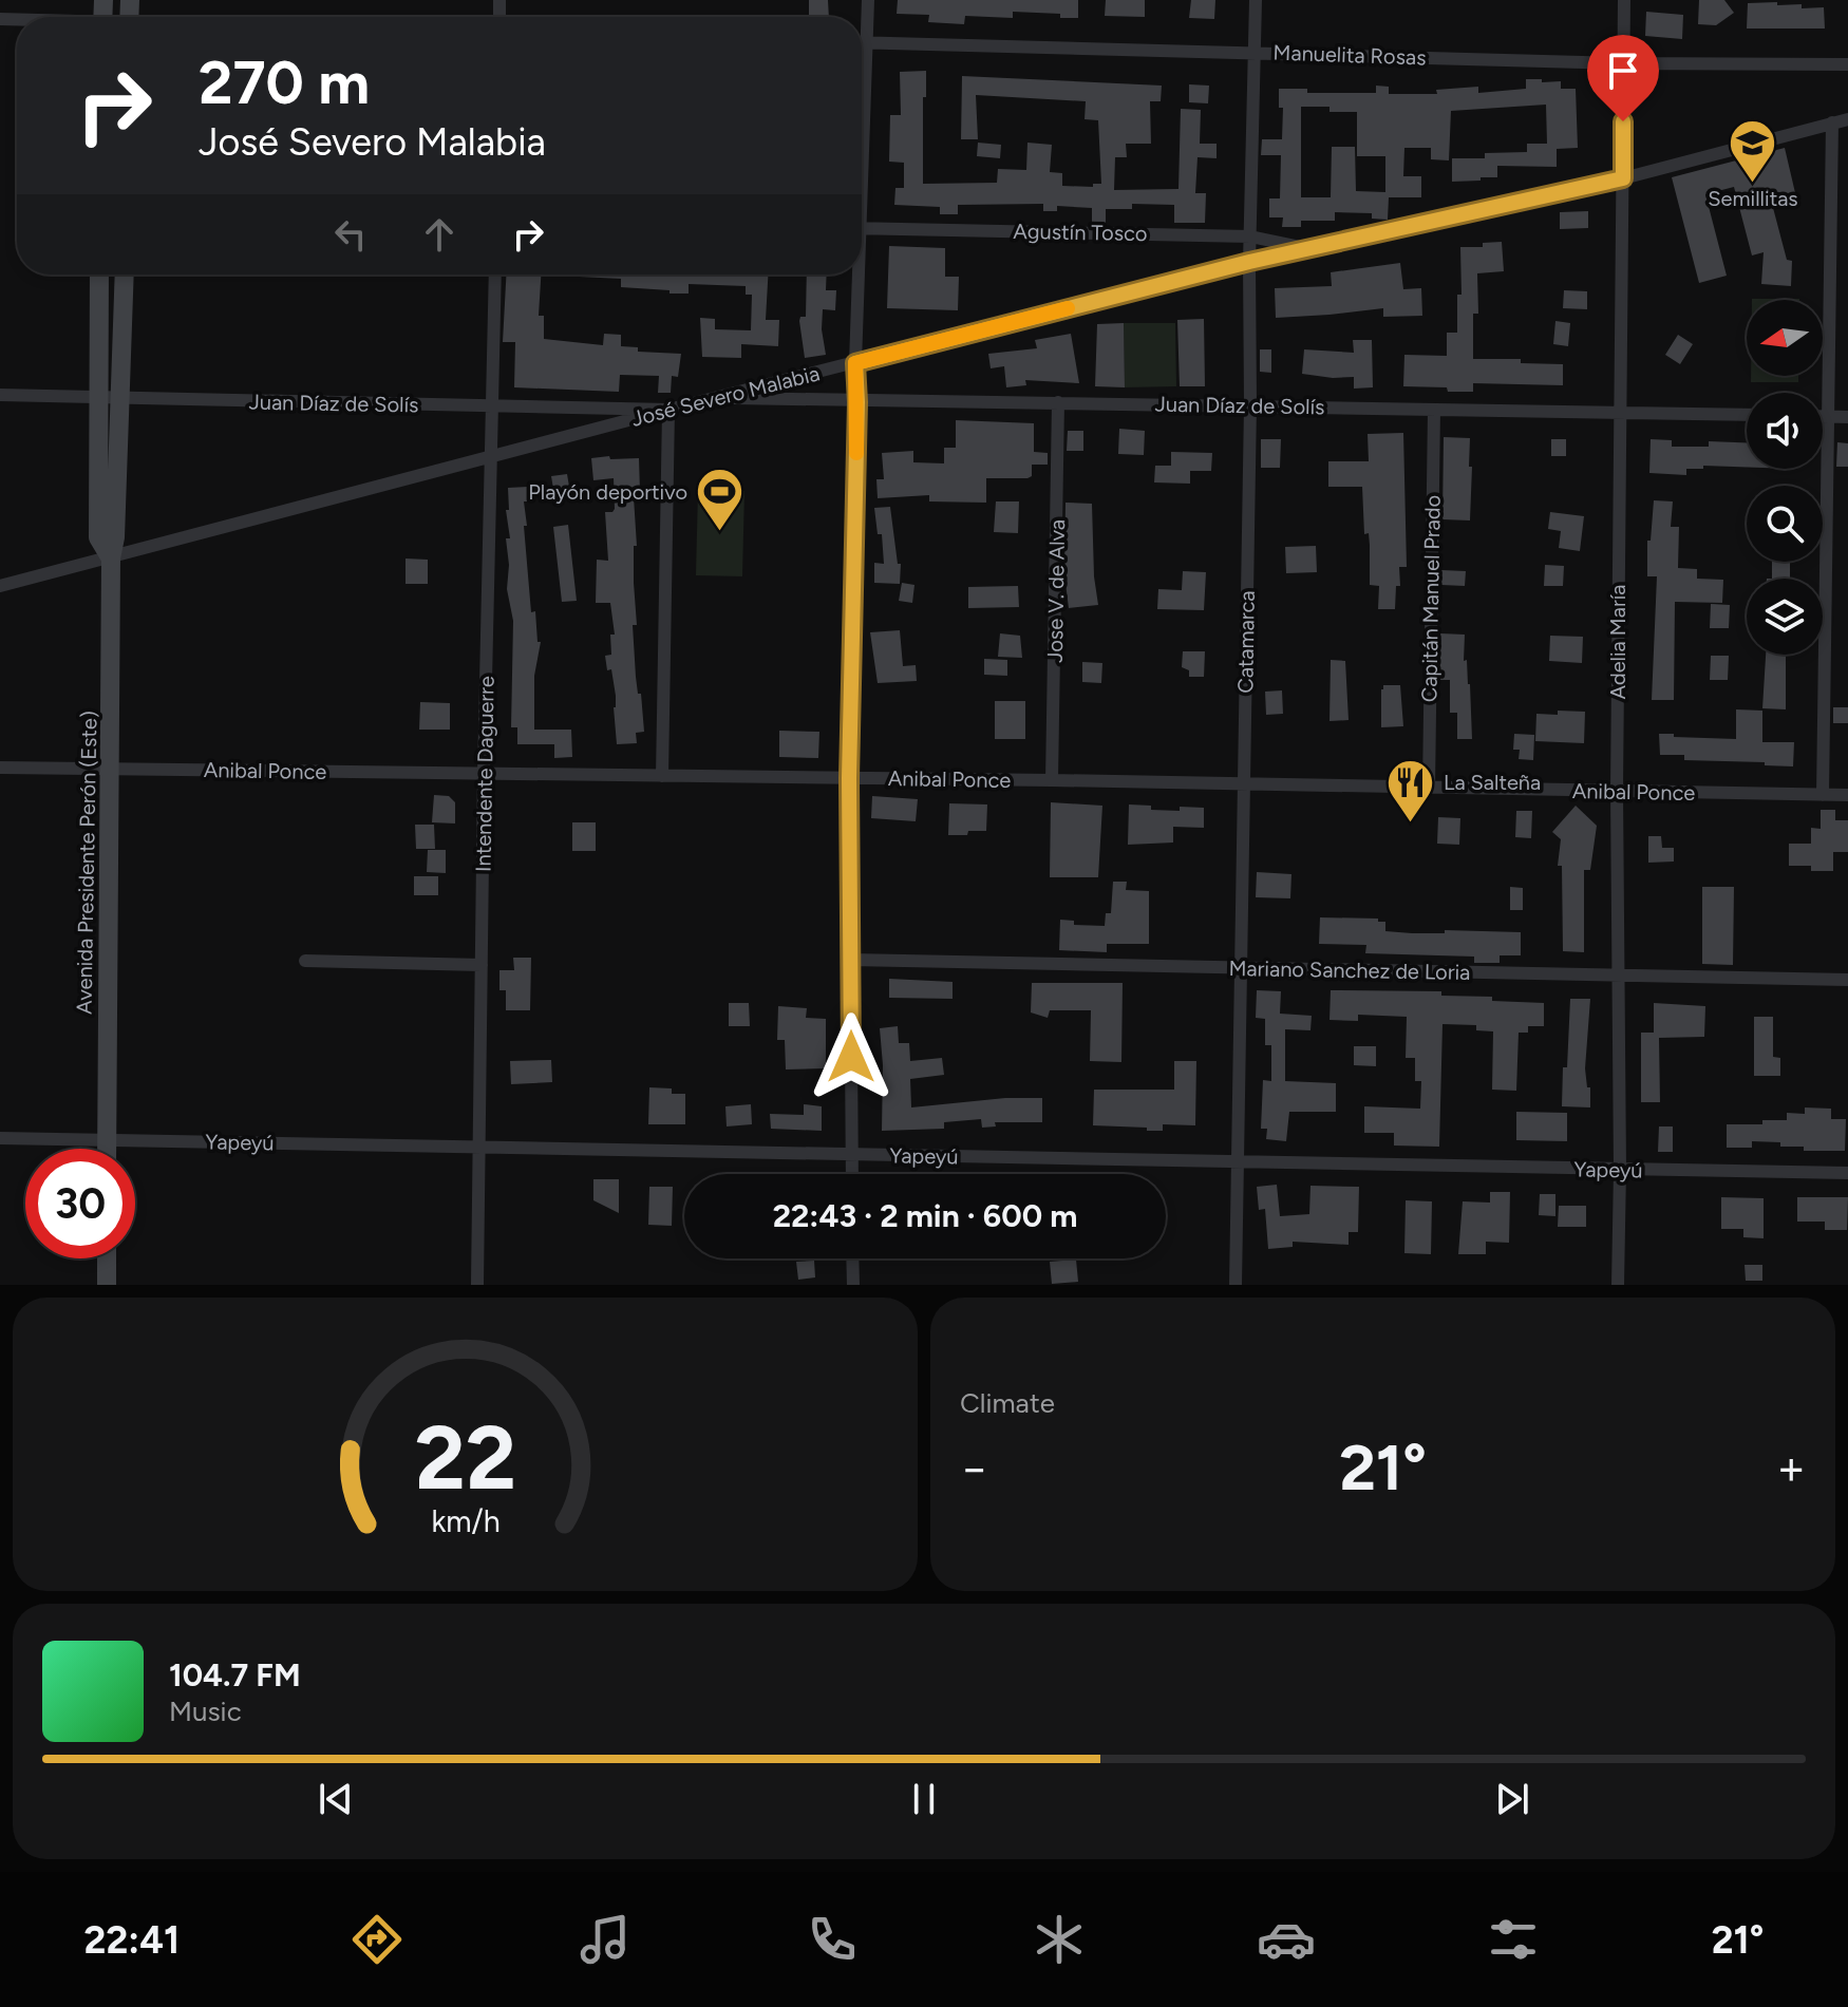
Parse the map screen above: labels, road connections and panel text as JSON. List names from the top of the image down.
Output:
{
  "streets": {
    "main road": ["Avenida Presidente Perón (Este)"],
    "street": [
      "Manuelita Rosas",
      "Agustín Tosco",
      "José Severo Malabia",
      "Juan Díaz de Solís",
      "Jose V. de Alva",
      "Capitán Manuel Prado",
      "Catamarca",
      "Adelia María",
      "Anibal Ponce",
      "Intendente Daguerre",
      "Mariano Sanchez de Loria",
      "Yapeyú"
    ]
  },
  "crossings": [
    ["Manuelita Rosas", "Catamarca"],
    ["Manuelita Rosas", "Adelia María"],
    ["Agustín Tosco", "José Severo Malabia"],
    ["Agustín Tosco", "Catamarca"],
    ["José Severo Malabia", "Juan Díaz de Solís"],
    ["José Severo Malabia", "Catamarca"],
    ["José Severo Malabia", "Adelia María"],
    ["José Severo Malabia", "Intendente Daguerre"],
    ["José Severo Malabia", "Avenida Presidente Perón (Este)"],
    ["Juan Díaz de Solís", "Jose V. de Alva"],
    ["Juan Díaz de Solís", "Capitán Manuel Prado"],
    ["Juan Díaz de Solís", "Catamarca"],
    ["Juan Díaz de Solís", "Adelia María"],
    ["Juan Díaz de Solís", "Intendente Daguerre"],
    ["Juan Díaz de Solís", "Avenida Presidente Perón (Este)"],
    ["Jose V. de Alva", "Anibal Ponce"],
    ["Capitán Manuel Prado", "Anibal Ponce"],
    ["Catamarca", "Anibal Ponce"],
    ["Catamarca", "Mariano Sanchez de Loria"],
    ["Catamarca", "Yapeyú"],
    ["Adelia María", "Anibal Ponce"],
    ["Adelia María", "Mariano Sanchez de Loria"],
    ["Adelia María", "Yapeyú"],
    ["Anibal Ponce", "Intendente Daguerre"],
    ["Anibal Ponce", "Avenida Presidente Perón (Este)"],
    ["Intendente Daguerre", "Yapeyú"],
    ["Avenida Presidente Perón (Este)", "Yapeyú"]
  ],
  "places": {
    "school or university": ["Semillitas"],
    "sports": ["Playón deportivo"],
    "restaurant": ["La Salteña"]
  },
  "north": "left",
  "page": {
    "turn": ["270 m", "José Severo Malabia"],
    "limit": "30",
    "trip": "22:43 · 2 min · 600 m",
    "tile": "Climate",
    "heat": ["−", "21°", "+"],
    "song": ["104.7 FM", "Music"],
    "tabs": ["22:41", "21°"],
    "gauge": ["22", "km/h"]
  }
}
